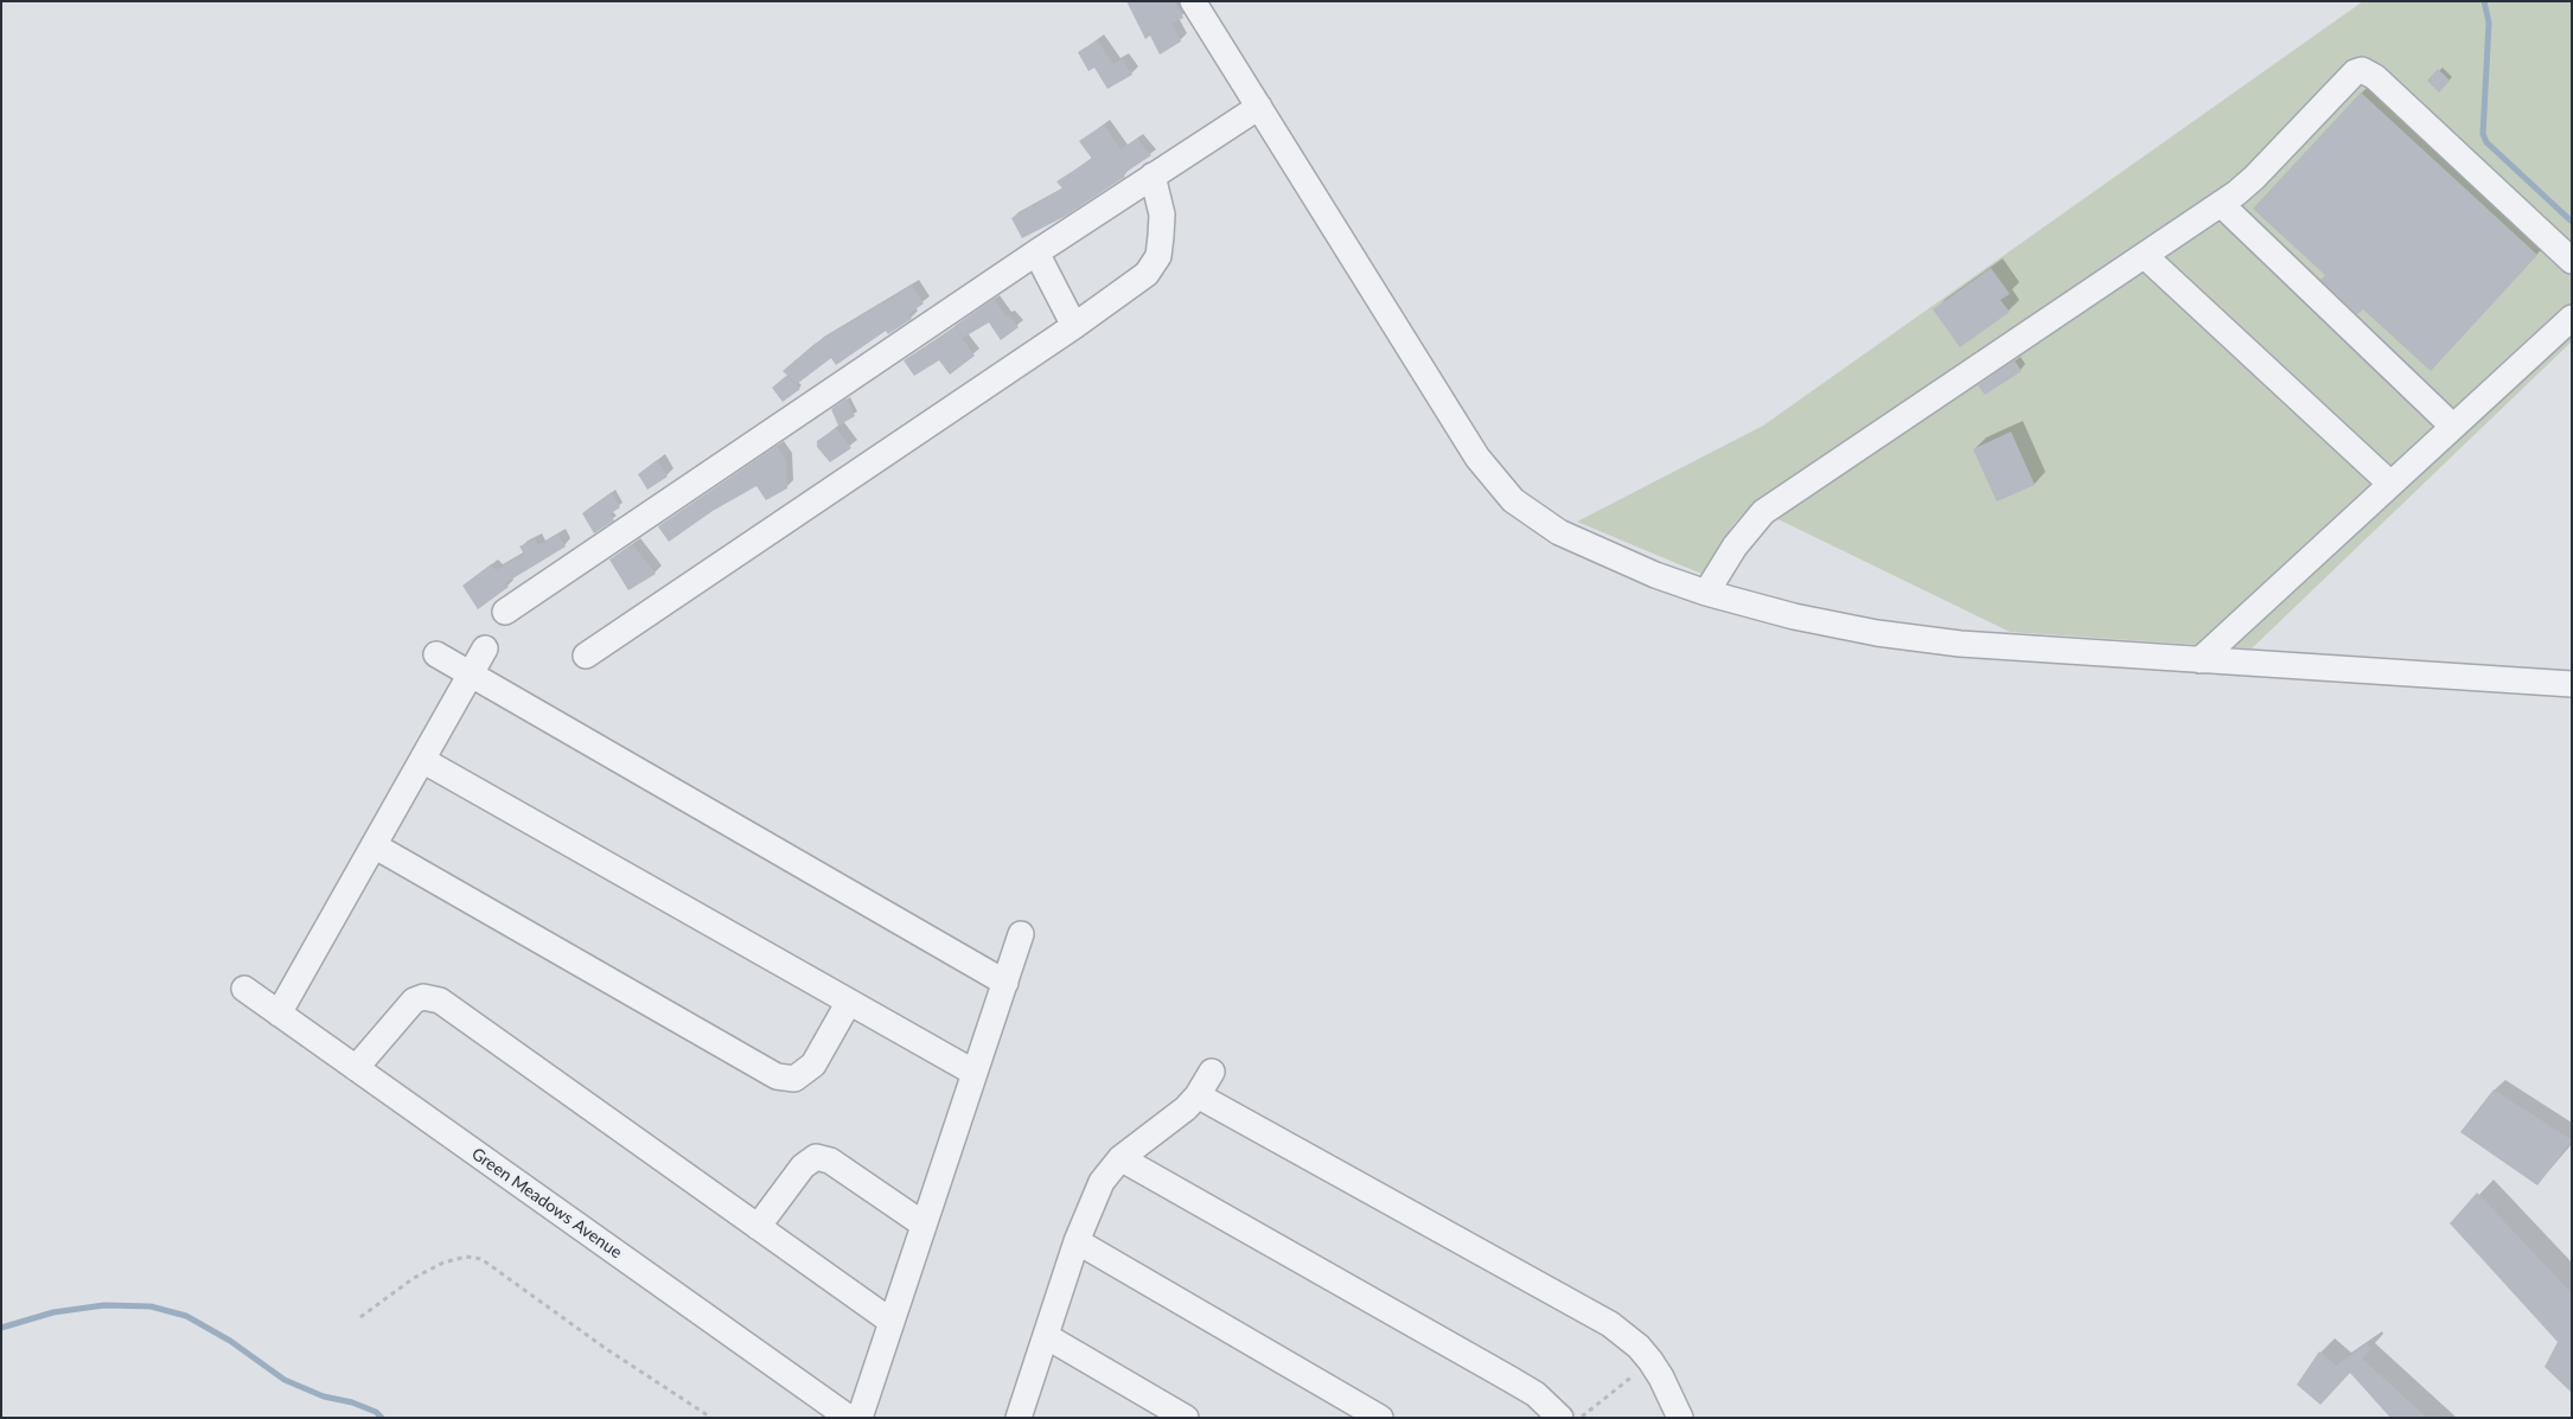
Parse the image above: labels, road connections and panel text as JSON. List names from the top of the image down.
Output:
{
  "streets": {
    "street": ["Green Meadows Avenue"]
  }
}
